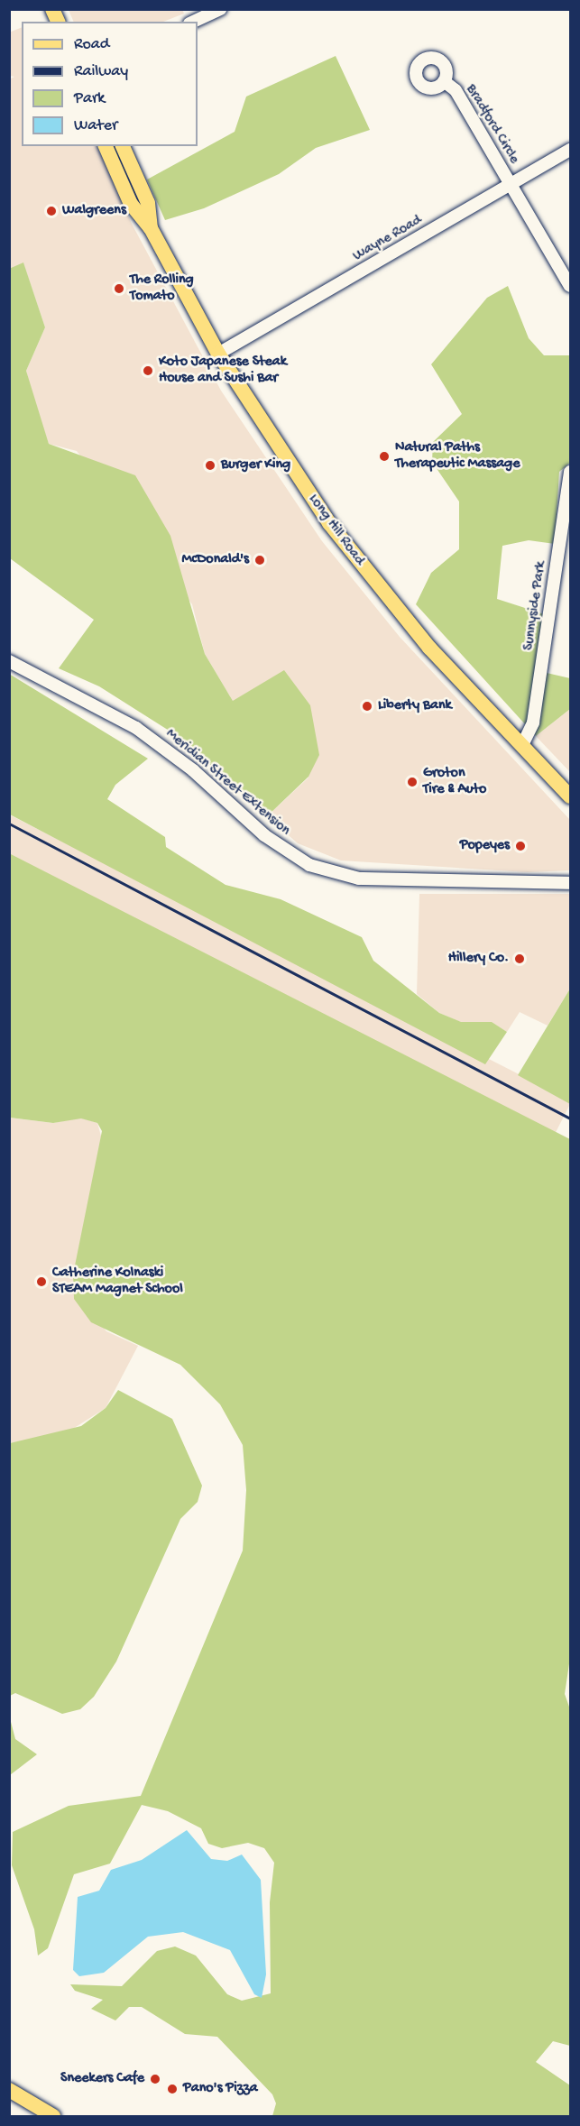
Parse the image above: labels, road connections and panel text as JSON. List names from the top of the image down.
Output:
{
  "streets": {
    "main road": ["Long Hill Road"],
    "street": [
      "Bradford Circle",
      "Wayne Road",
      "Sunnyside Park",
      "Meridian Street Extension"
    ]
  },
  "crossings": [
    ["Bradford Circle", "Wayne Road"],
    ["Wayne Road", "Long Hill Road"],
    ["Long Hill Road", "Sunnyside Park"]
  ],
  "places": [
    "Walgreens",
    "The Rolling Tomato",
    "Koto Japanese Steak House and Sushi Bar",
    "Natural Paths Therapeutic Massage",
    "Burger King",
    "McDonald's",
    "Liberty Bank",
    "Groton Tire & Auto",
    "Popeyes",
    "Hillery Co.",
    "Catherine Kolnaski STEAM Magnet School",
    "Sneekers Cafe",
    "Pano's Pizza"
  ],
  "legend": [
    "Road",
    "Railway",
    "Park",
    "Water"
  ]
}
